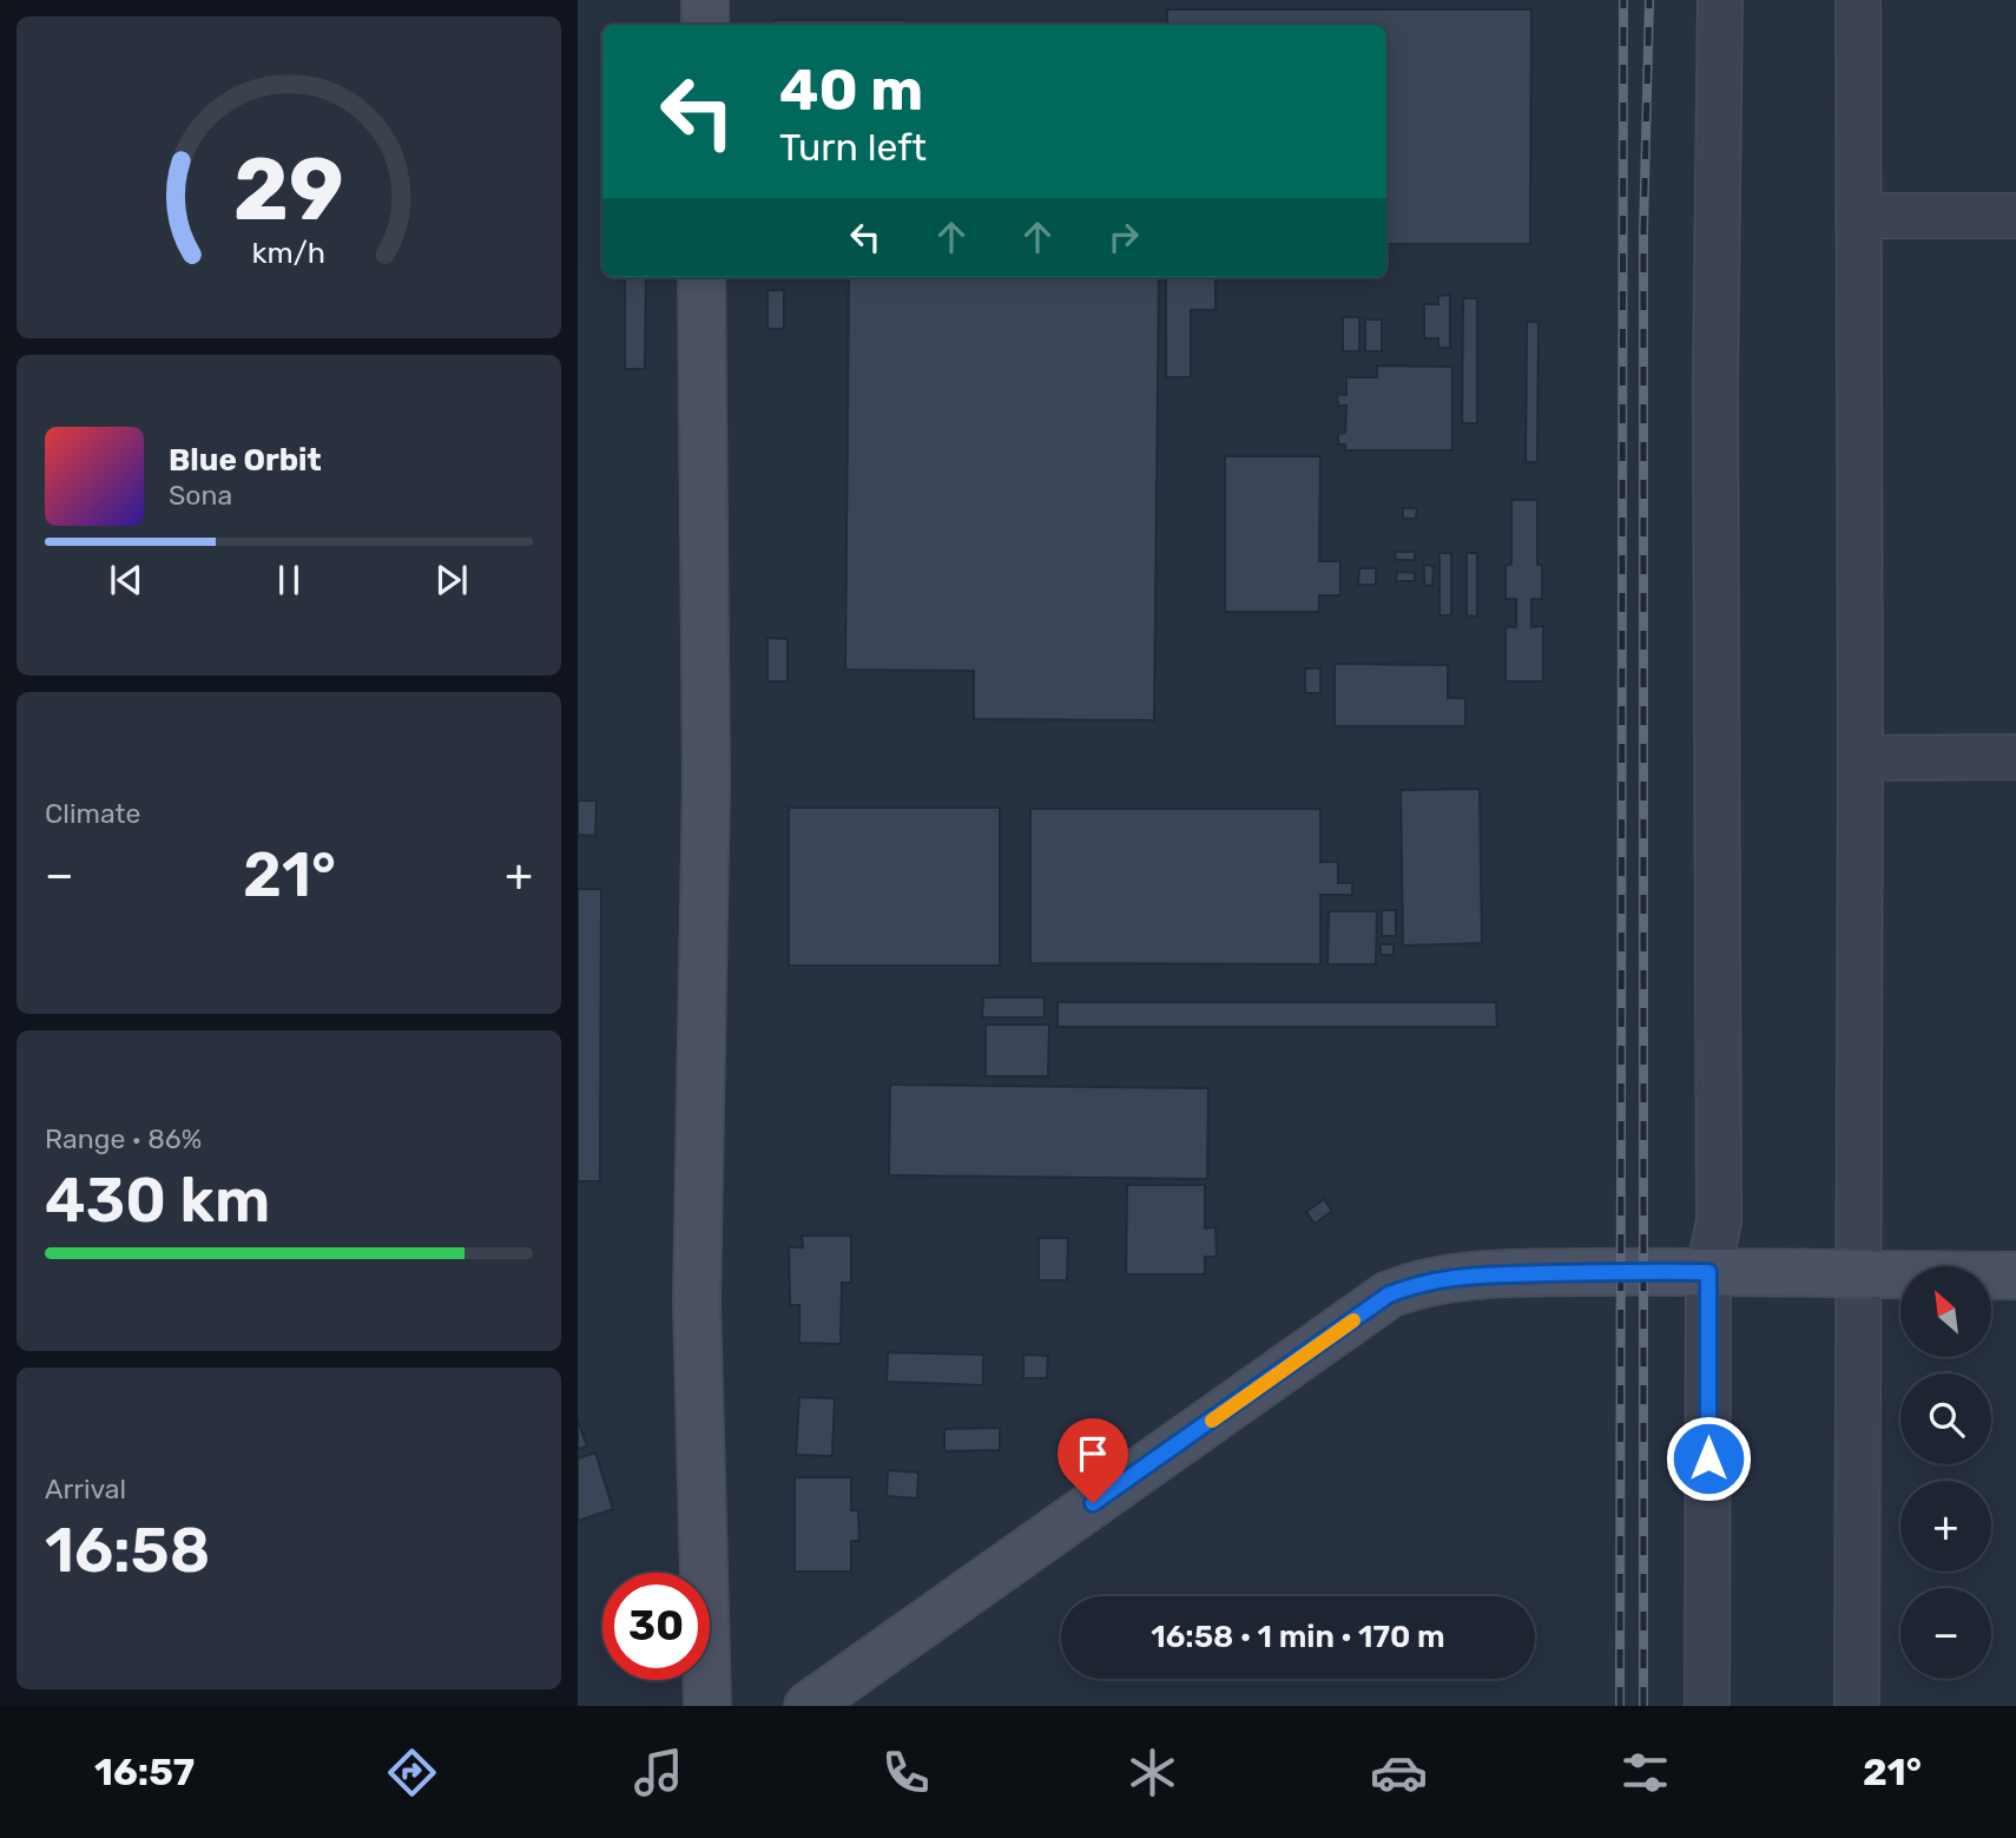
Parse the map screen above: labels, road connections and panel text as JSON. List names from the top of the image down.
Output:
{
  "north": "top left",
  "page": {
    "turn": ["40 m", "Turn left"],
    "song": ["Blue Orbit", "Sona"],
    "tile": [
      "Climate",
      ["Range · 86%", "430 km"],
      ["Arrival", "16:58"]
    ],
    "heat": ["−", "21°", "+"],
    "map_buttons": ["+", "−"],
    "limit": "30",
    "trip": "16:58 · 1 min · 170 m",
    "tabs": ["16:57", "21°"],
    "gauge": ["29", "km/h"]
  }
}
